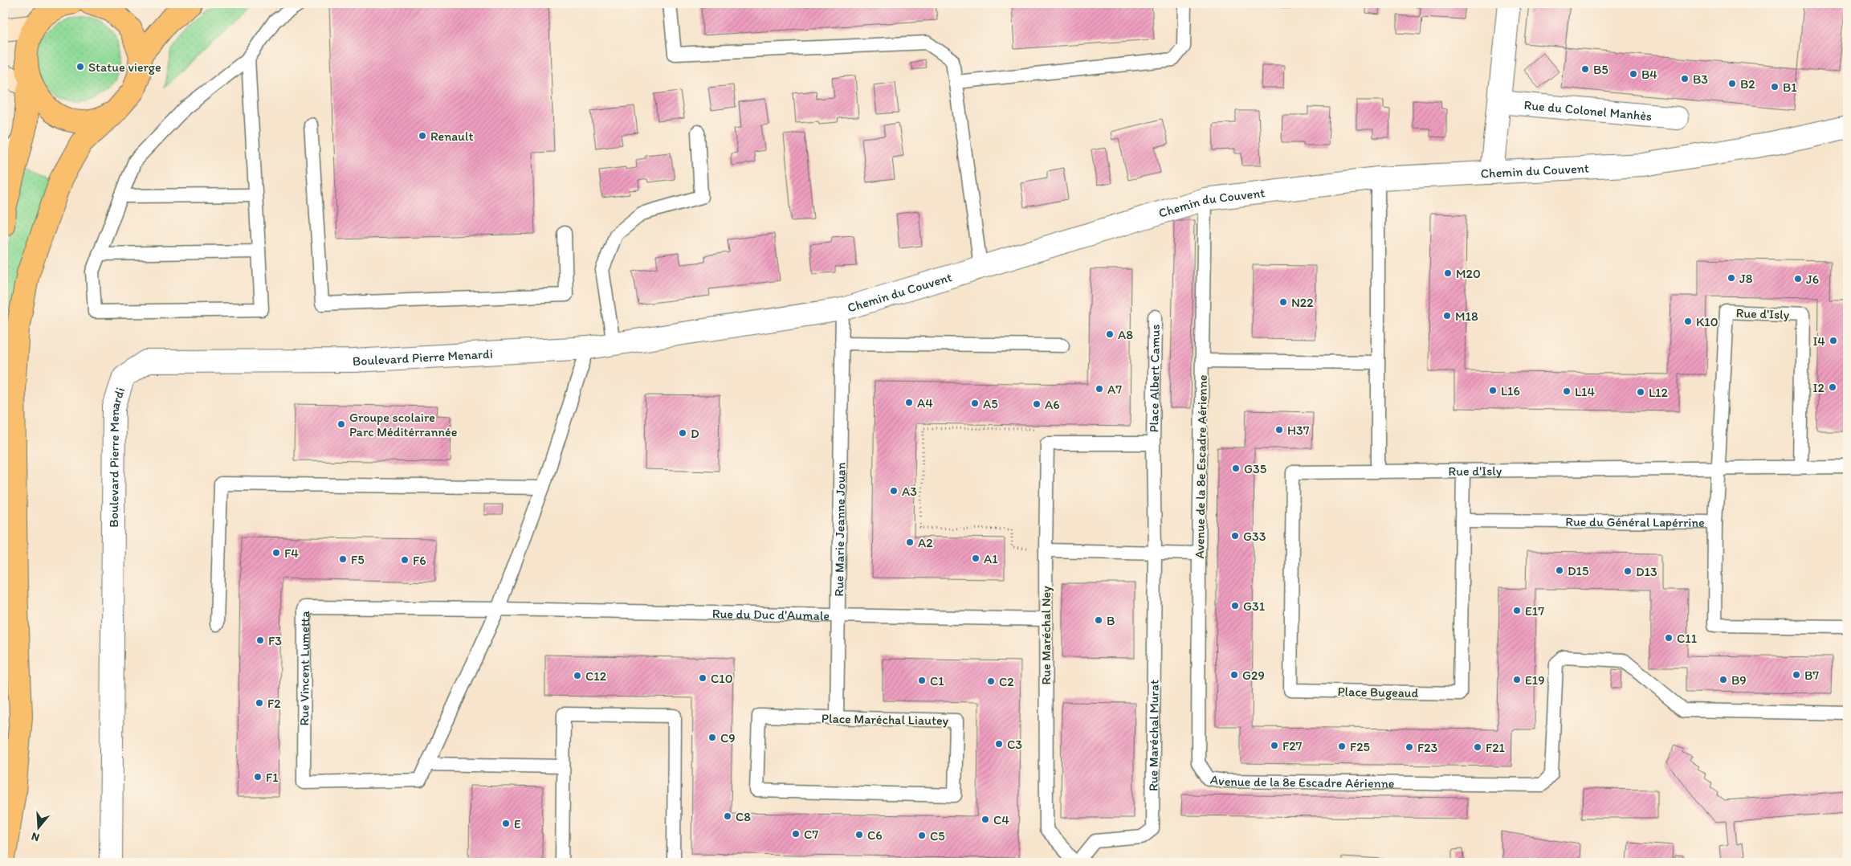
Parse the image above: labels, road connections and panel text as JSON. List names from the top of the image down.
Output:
{
  "streets": {
    "street": ["Rue du Colonel Manhès", "Chemin du Couvent", "Boulevard Pierre Menardi"],
    "lane": [
      "Rue d'Isly",
      "Place Albert Camus",
      "Avenue de la 8e Escadre Aérienne",
      "Rue du Général Lapérrine",
      "Rue Marie Jeanne Jouan",
      "Rue du Duc d'Aumale",
      "Rue Maréchal Ney",
      "Rue Vincent Lumetta",
      "Place Bugeaud",
      "Place Maréchal Liautey",
      "Rue Maréchal Murat"
    ]
  },
  "crossings": [
    ["Chemin du Couvent", "Boulevard Pierre Menardi"],
    ["Chemin du Couvent", "Avenue de la 8e Escadre Aérienne"],
    ["Chemin du Couvent", "Rue Marie Jeanne Jouan"],
    ["Rue d'Isly", "Place Bugeaud"],
    ["Place Albert Camus", "Rue Maréchal Ney"],
    ["Rue du Général Lapérrine", "Place Bugeaud"],
    ["Rue Marie Jeanne Jouan", "Rue du Duc d'Aumale"],
    ["Rue Marie Jeanne Jouan", "Place Maréchal Liautey"],
    ["Rue du Duc d'Aumale", "Rue Maréchal Ney"],
    ["Rue du Duc d'Aumale", "Rue Vincent Lumetta"],
    ["Rue Maréchal Ney", "Rue Maréchal Murat"]
  ],
  "places": [
    "Statue vierge",
    "B5",
    "B4",
    "B3",
    "B2",
    "B1",
    "Renault",
    "M20",
    "J8",
    "J6",
    "N22",
    "M18",
    "K10",
    "A8",
    "I4",
    "I2",
    "A7",
    "L16",
    "L14",
    "L12",
    "A4",
    "A5",
    "A6",
    "Groupe scolaire Parc Méditérrannée",
    "H37",
    "D",
    "G35",
    "A3",
    "G33",
    "A2",
    "F4",
    "A1",
    "F5",
    "F6",
    "D15",
    "D13",
    "G31",
    "E17",
    "B",
    "C11",
    "F3",
    "G29",
    "B7",
    "C12",
    "C10",
    "E19",
    "B9",
    "C1",
    "C2",
    "F2",
    "C9",
    "C3",
    "F27",
    "F25",
    "F23",
    "F21",
    "F1",
    "C8",
    "C4",
    "E",
    "C7",
    "C6",
    "C5"
  ],
  "north": "bottom"
}
